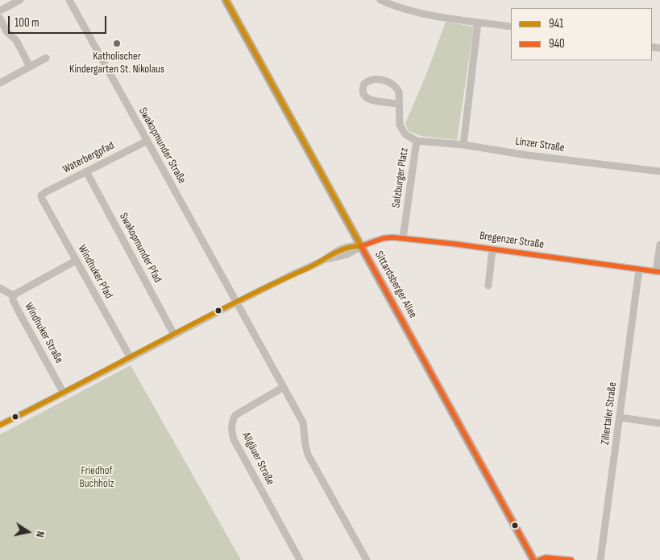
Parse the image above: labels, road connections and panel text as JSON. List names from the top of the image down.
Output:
{
  "streets": {
    "main road": ["Sittardsberger Allee"],
    "street": [
      "Linzer Straße",
      "Swakopmunder Straße",
      "Waterbergpfad",
      "Salzburger Platz",
      "Bregenzer Straße",
      "Swakopmunder Pfad",
      "Windhuker Pfad",
      "Windhuker Straße",
      "Zillertaler Straße",
      "Allgäuer Straße"
    ]
  },
  "crossings": [
    ["Linzer Straße", "Salzburger Platz"],
    ["Swakopmunder Straße", "Waterbergpfad"],
    ["Swakopmunder Straße", "Bregenzer Straße"],
    ["Waterbergpfad", "Swakopmunder Pfad"],
    ["Waterbergpfad", "Windhuker Pfad"],
    ["Salzburger Platz", "Bregenzer Straße"],
    ["Bregenzer Straße", "Swakopmunder Pfad"],
    ["Bregenzer Straße", "Windhuker Pfad"],
    ["Bregenzer Straße", "Sittardsberger Allee"],
    ["Bregenzer Straße", "Windhuker Straße"],
    ["Bregenzer Straße", "Zillertaler Straße"]
  ],
  "parks": ["Friedhof Buchholz"],
  "places": ["Katholischer Kindergarten St. Nikolaus"],
  "lines": ["transit line 941", "transit line 940"],
  "legend": ["941", "940"],
  "scale_bar": "100 m",
  "north": "right"
}
